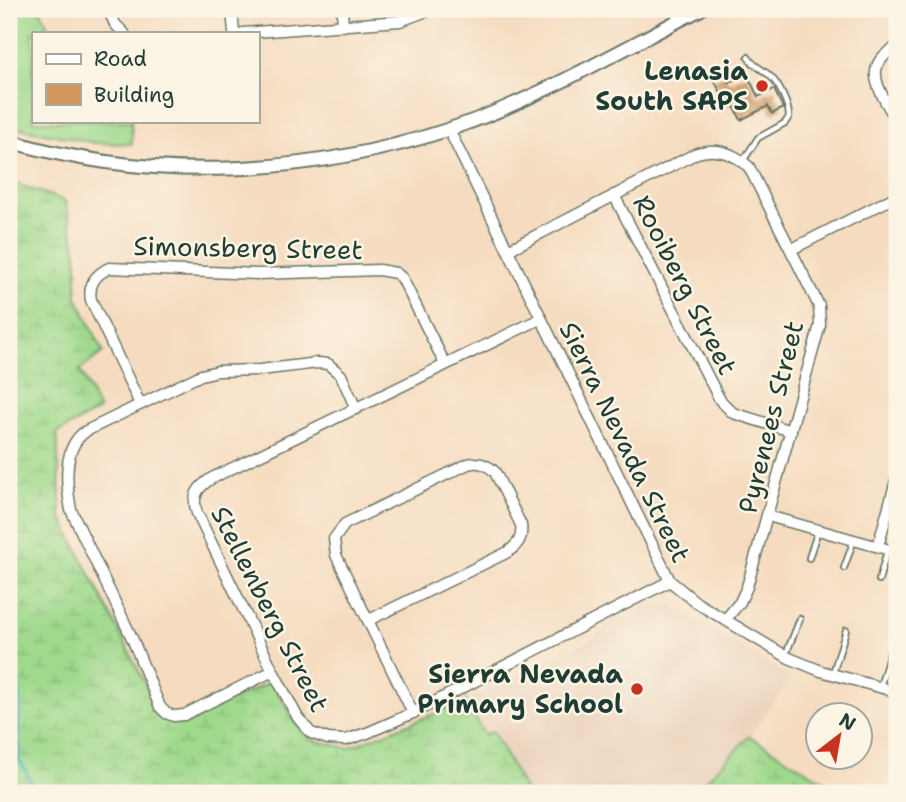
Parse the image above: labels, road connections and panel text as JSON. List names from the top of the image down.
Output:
{
  "streets": {
    "street": [
      "Simonsberg Street",
      "Rooiberg Street",
      "Pyrenees Street",
      "Sierra Nevada Street",
      "Stellenberg Street"
    ]
  },
  "crossings": [
    ["Simonsberg Street", "Stellenberg Street"],
    ["Rooiberg Street", "Pyrenees Street"],
    ["Pyrenees Street", "Sierra Nevada Street"],
    ["Sierra Nevada Street", "Stellenberg Street"]
  ],
  "places": ["Lenasia South SAPS", "Sierra Nevada Primary School"],
  "legend": ["Road", "Building"],
  "north": "top right"
}
